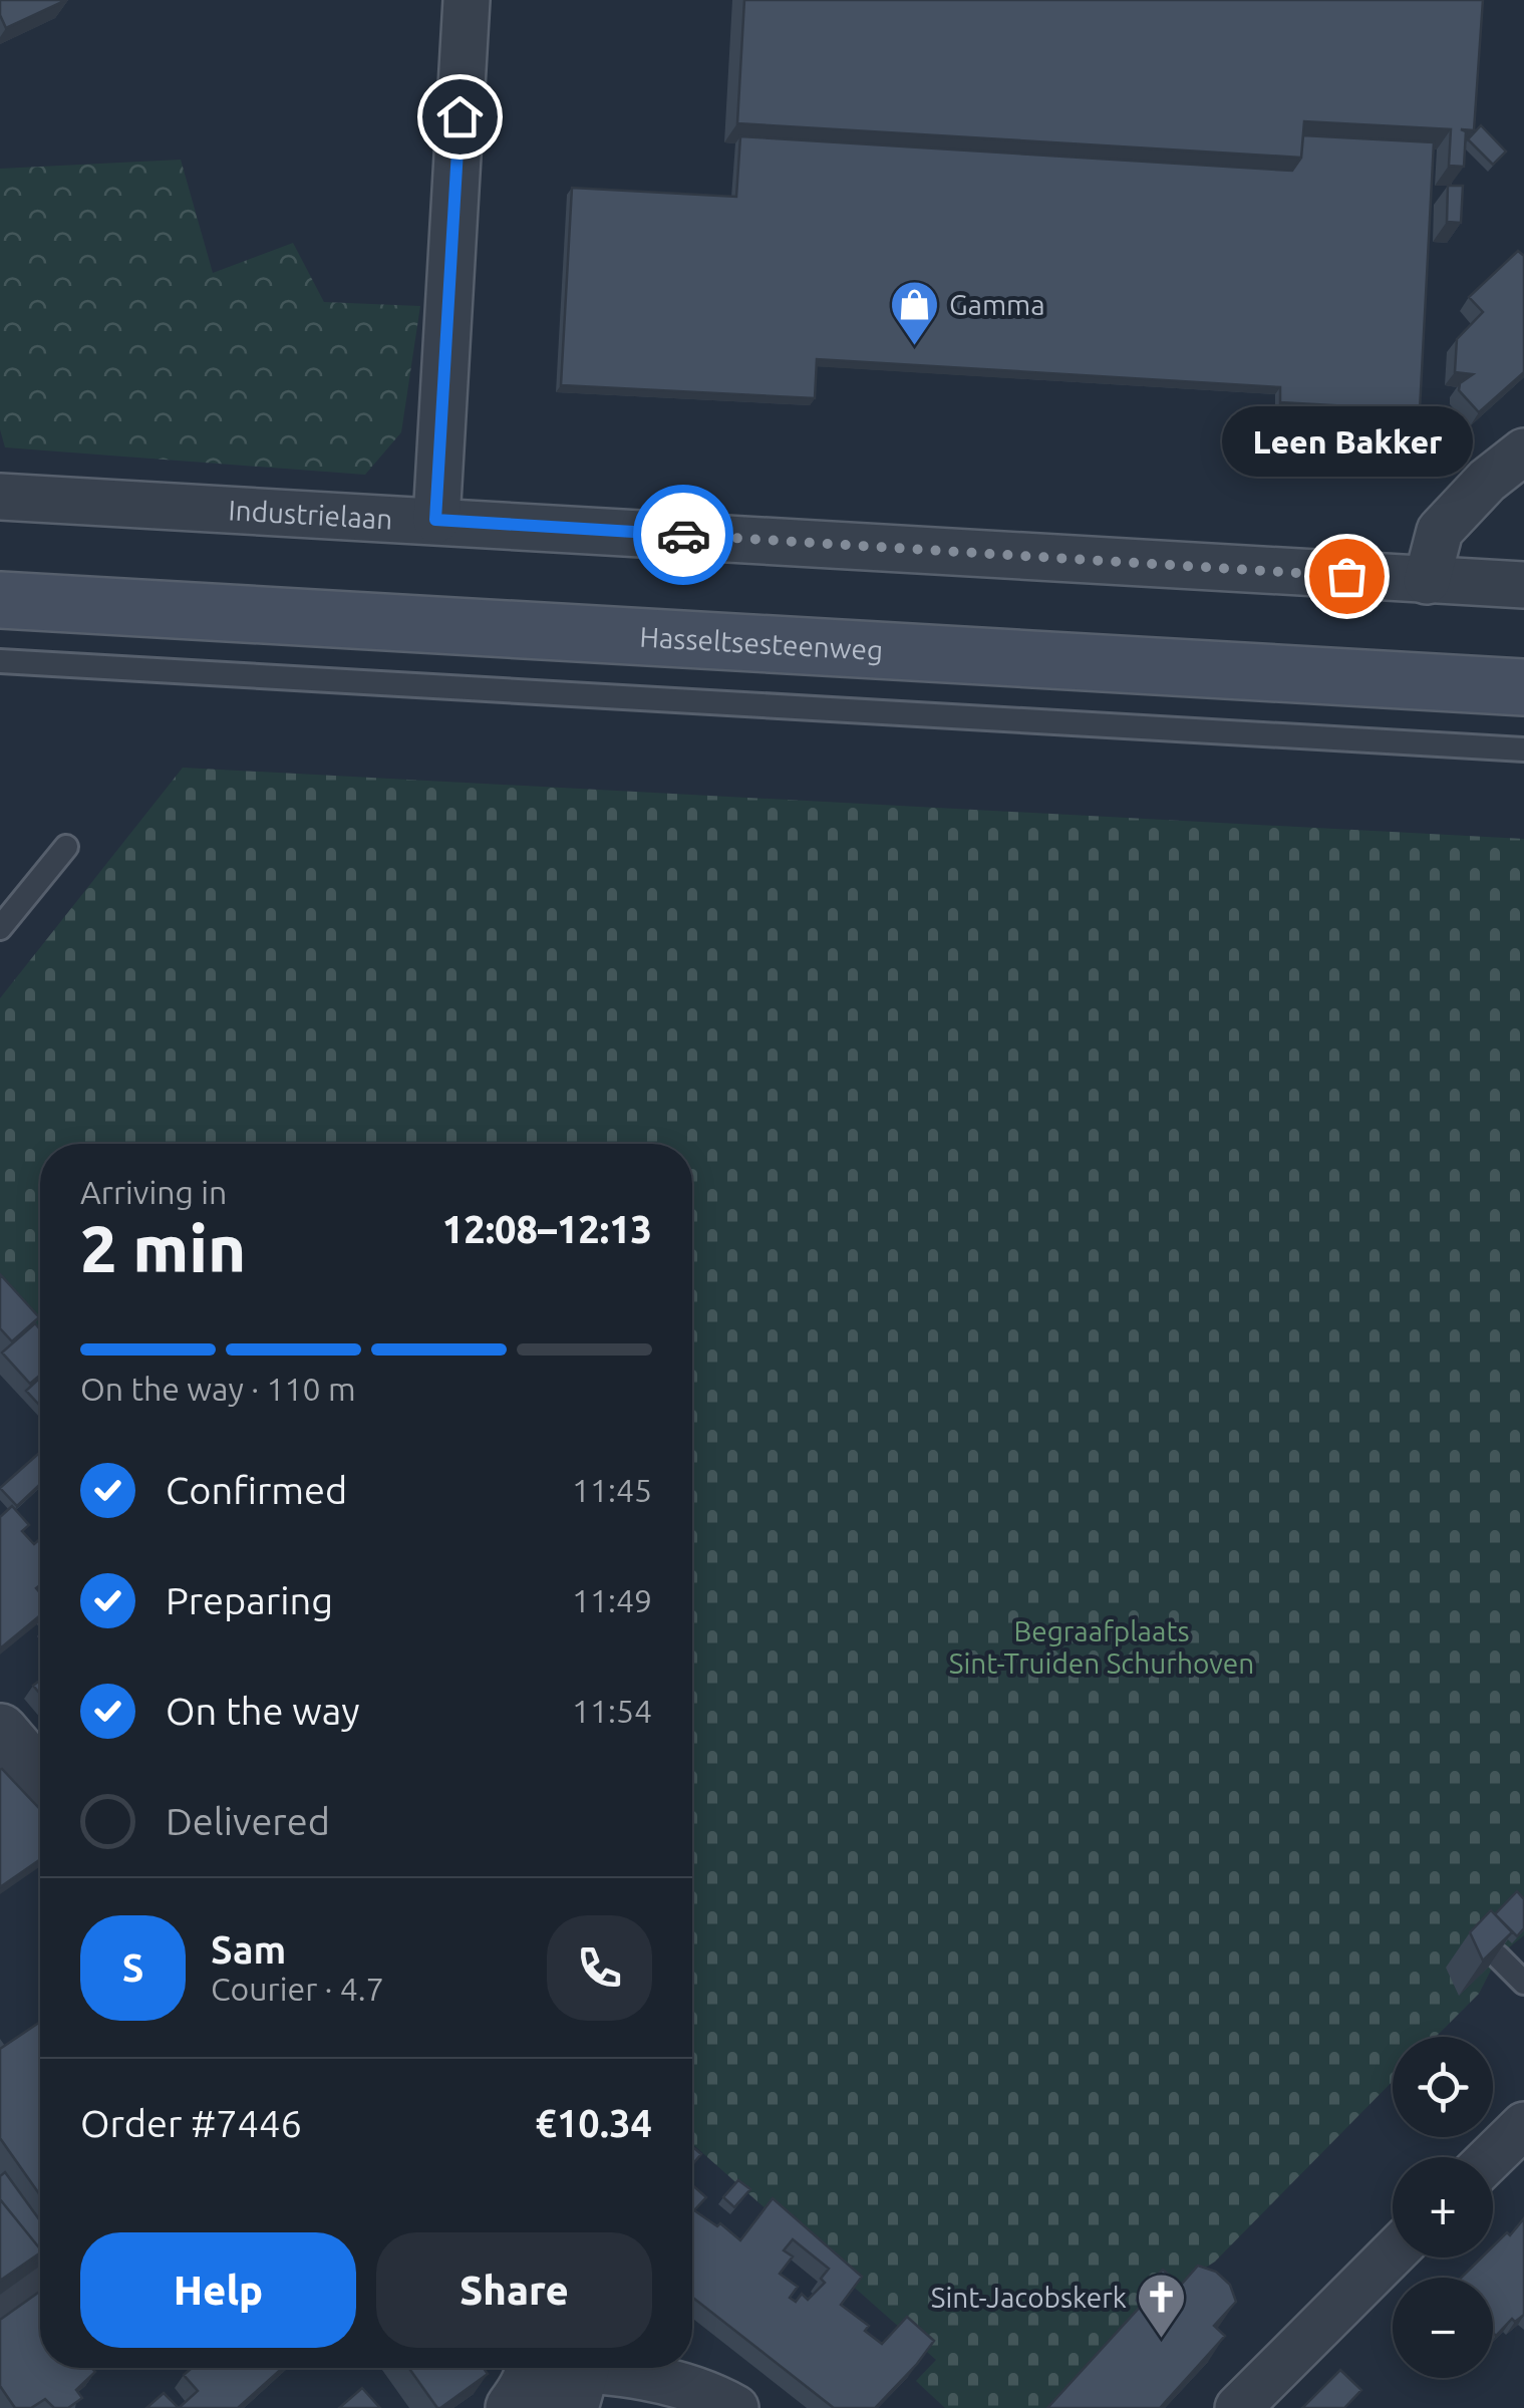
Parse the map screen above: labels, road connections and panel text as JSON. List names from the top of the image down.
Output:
{
  "streets": {
    "main road": ["Hasseltsesteenweg"],
    "street": ["Industrielaan"]
  },
  "parks": ["Begraafplaats Sint-Truiden Schurhoven"],
  "places": {
    "shop": ["Gamma"],
    "other": ["Leen Bakker"],
    "church": ["Sint-Jacobskerk"]
  },
  "page": {
    "bubble": "Leen Bakker",
    "heading": ["2 min", "Arriving in", "12:08–12:13"],
    "panel": [
      "Sam",
      "Courier · 4.7",
      "Order #7446",
      "€10.34"
    ],
    "bar": "On the way · 110 m",
    "list": [
      ["Confirmed", "11:45"],
      ["Preparing", "11:49"],
      ["On the way", "11:54"],
      "Delivered"
    ],
    "round": "S",
    "map_buttons": ["+", "−"],
    "buttons": ["Help", "Share"]
  }
}
